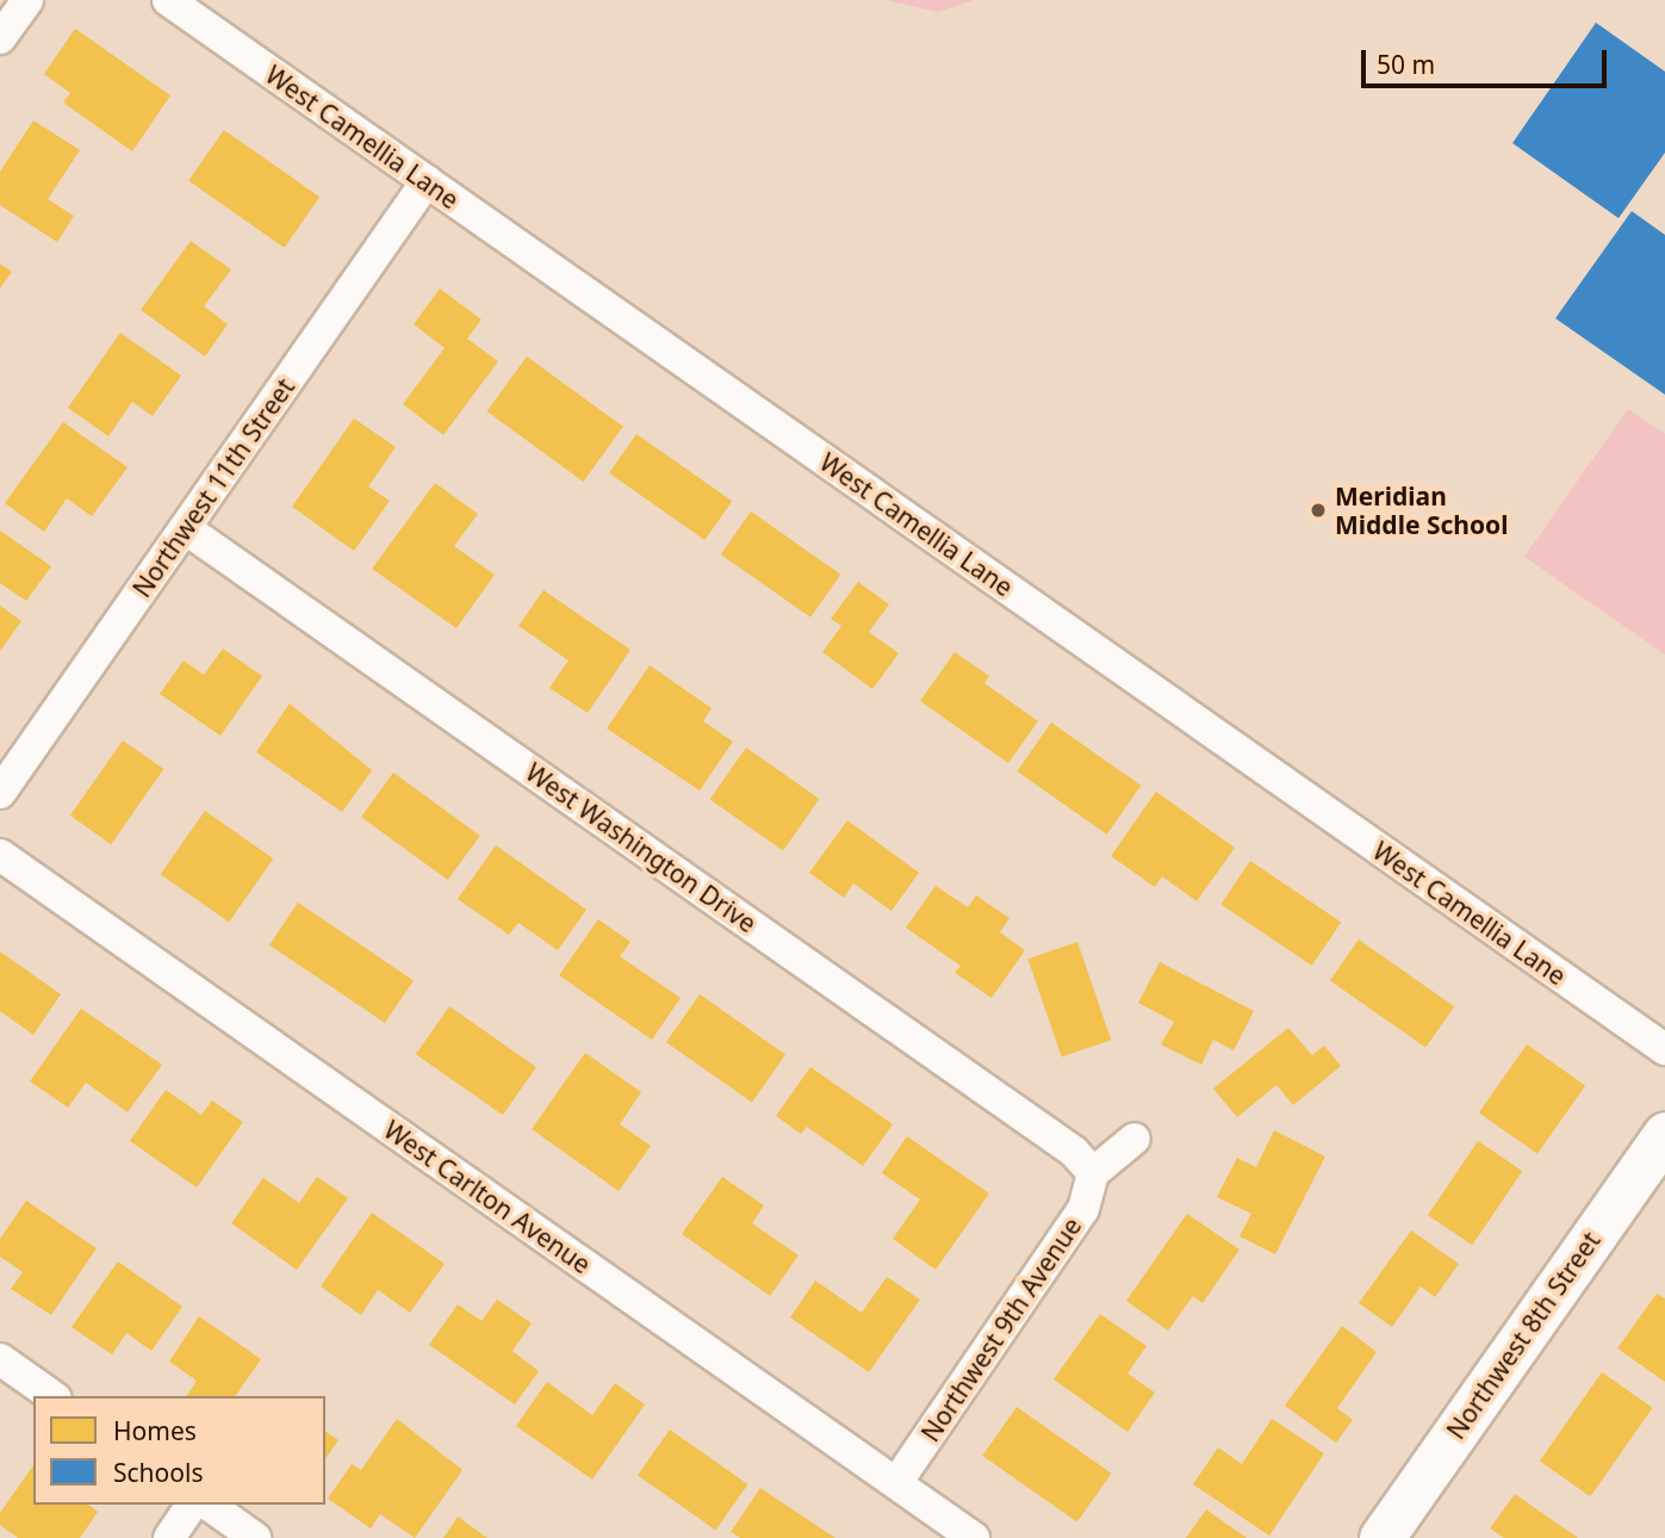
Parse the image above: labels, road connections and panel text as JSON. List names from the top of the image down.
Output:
{
  "streets": {
    "street": [
      "West Camellia Lane",
      "Northwest 11th Street",
      "West Washington Drive",
      "West Carlton Avenue",
      "Northwest 9th Avenue",
      "Northwest 8th Street"
    ]
  },
  "crossings": [
    ["West Camellia Lane", "Northwest 11th Street"],
    ["Northwest 11th Street", "West Washington Drive"],
    ["West Washington Drive", "Northwest 9th Avenue"],
    ["West Carlton Avenue", "Northwest 9th Avenue"]
  ],
  "places": ["Meridian Middle School"],
  "legend": ["Homes", "Schools"],
  "scale_bar": "50 m"
}
